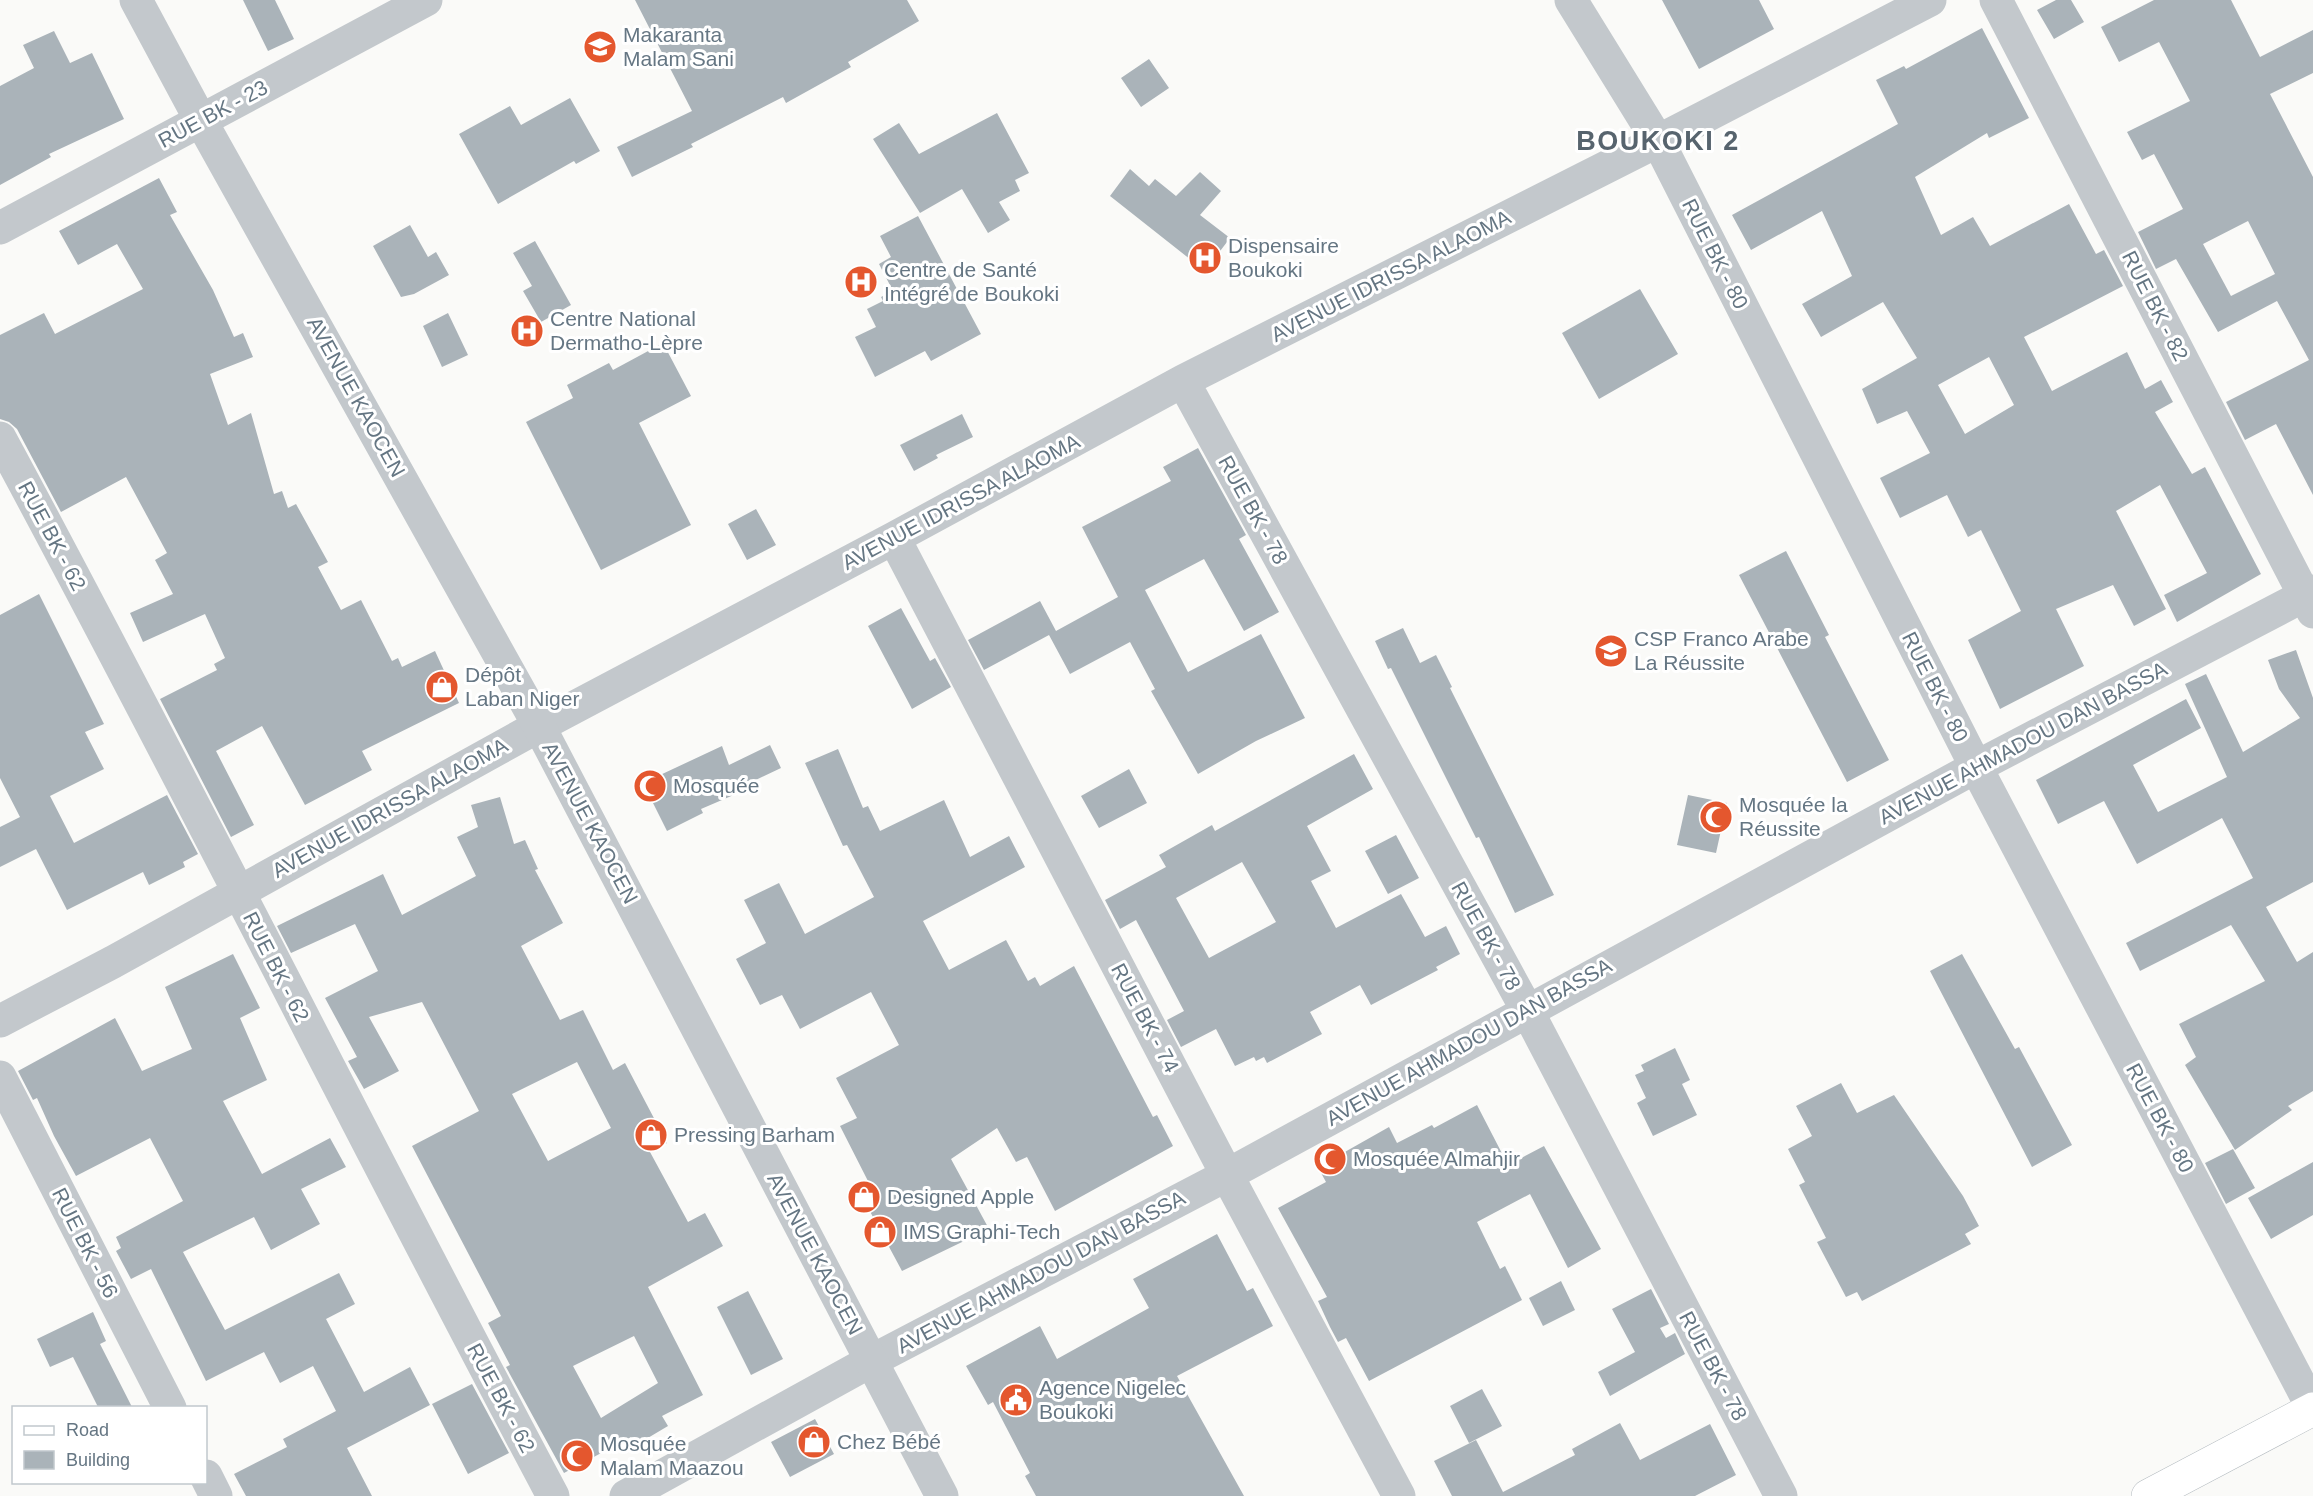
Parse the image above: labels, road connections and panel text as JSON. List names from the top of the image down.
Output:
{
  "streets": {
    "street": [
      "RUE BK - 23",
      "RUE BK - 80",
      "AVENUE IDRISSA ALAOMA",
      "RUE BK - 82",
      "AVENUE KAOCEN",
      "RUE BK - 78",
      "RUE BK - 62",
      "AVENUE AHMADOU DAN BASSA",
      "RUE BK - 74",
      "RUE BK - 56"
    ]
  },
  "crossings": [
    ["RUE BK - 23", "AVENUE KAOCEN"],
    ["RUE BK - 80", "AVENUE IDRISSA ALAOMA"],
    ["RUE BK - 80", "AVENUE AHMADOU DAN BASSA"],
    ["AVENUE IDRISSA ALAOMA", "AVENUE KAOCEN"],
    ["AVENUE IDRISSA ALAOMA", "RUE BK - 78"],
    ["AVENUE IDRISSA ALAOMA", "RUE BK - 62"],
    ["AVENUE IDRISSA ALAOMA", "RUE BK - 74"],
    ["RUE BK - 82", "AVENUE AHMADOU DAN BASSA"],
    ["AVENUE KAOCEN", "AVENUE AHMADOU DAN BASSA"],
    ["RUE BK - 78", "AVENUE AHMADOU DAN BASSA"],
    ["AVENUE AHMADOU DAN BASSA", "RUE BK - 74"]
  ],
  "districts": ["BOUKOKI 2"],
  "places": {
    "school or university": ["Makaranta Malam Sani", "CSP Franco Arabe La Réussite"],
    "hospital": ["Dispensaire Boukoki", "Centre de Santé Intégré de Boukoki", "Centre National Dermatho-Lèpre"],
    "shop": [
      "Dépôt Laban Niger",
      "Pressing Barham",
      "Designed Apple",
      "IMS Graphi-Tech",
      "Chez Bébé"
    ],
    "mosque": [
      "Mosquée",
      "Mosquée la Réussite",
      "Mosquée Almahjir",
      "Mosquée Malam Maazou"
    ],
    "public building": ["Agence Nigelec Boukoki"]
  },
  "legend": ["Road", "Building"]
}
